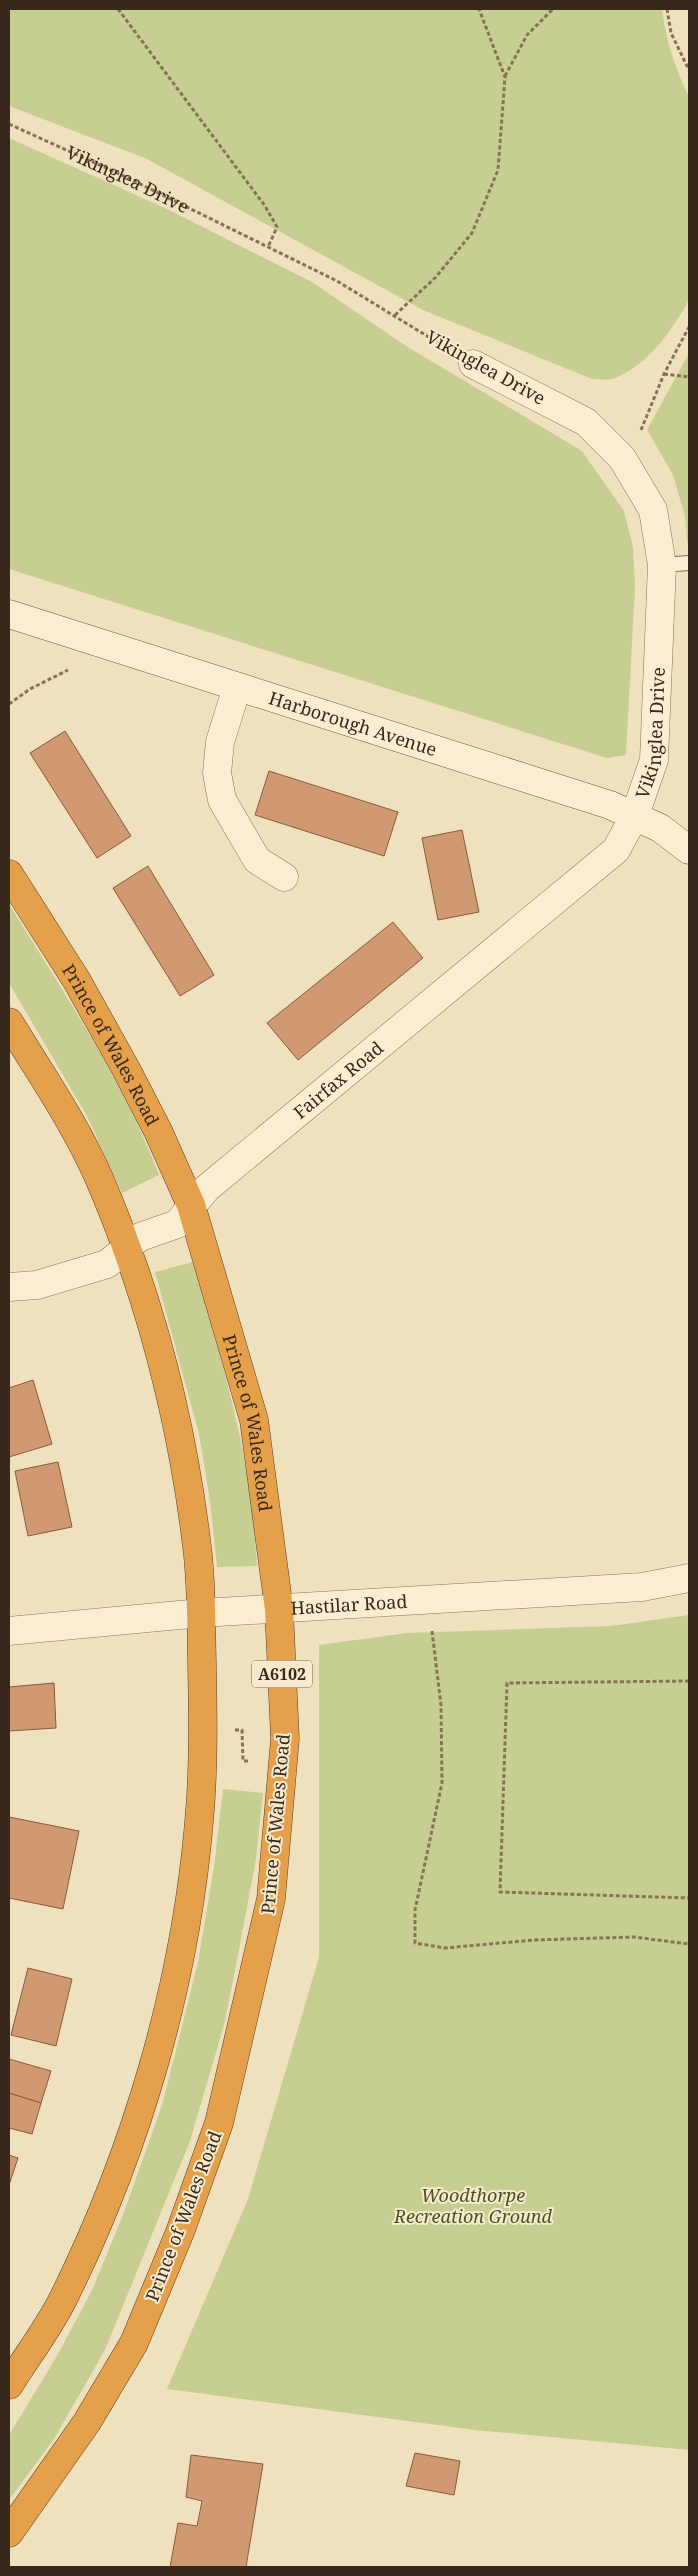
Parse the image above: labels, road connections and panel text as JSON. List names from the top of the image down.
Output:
{
  "streets": {
    "highway": ["Prince of Wales Road", "A6102"],
    "street": [
      "Vikinglea Drive",
      "Harborough Avenue",
      "Fairfax Road",
      "Hastilar Road"
    ]
  },
  "crossings": [
    ["Vikinglea Drive", "Harborough Avenue"],
    ["Vikinglea Drive", "Fairfax Road"],
    ["Harborough Avenue", "Fairfax Road"],
    ["Prince of Wales Road", "Fairfax Road"],
    ["Prince of Wales Road", "Hastilar Road"]
  ],
  "parks": ["Woodthorpe Recreation Ground"]
}
